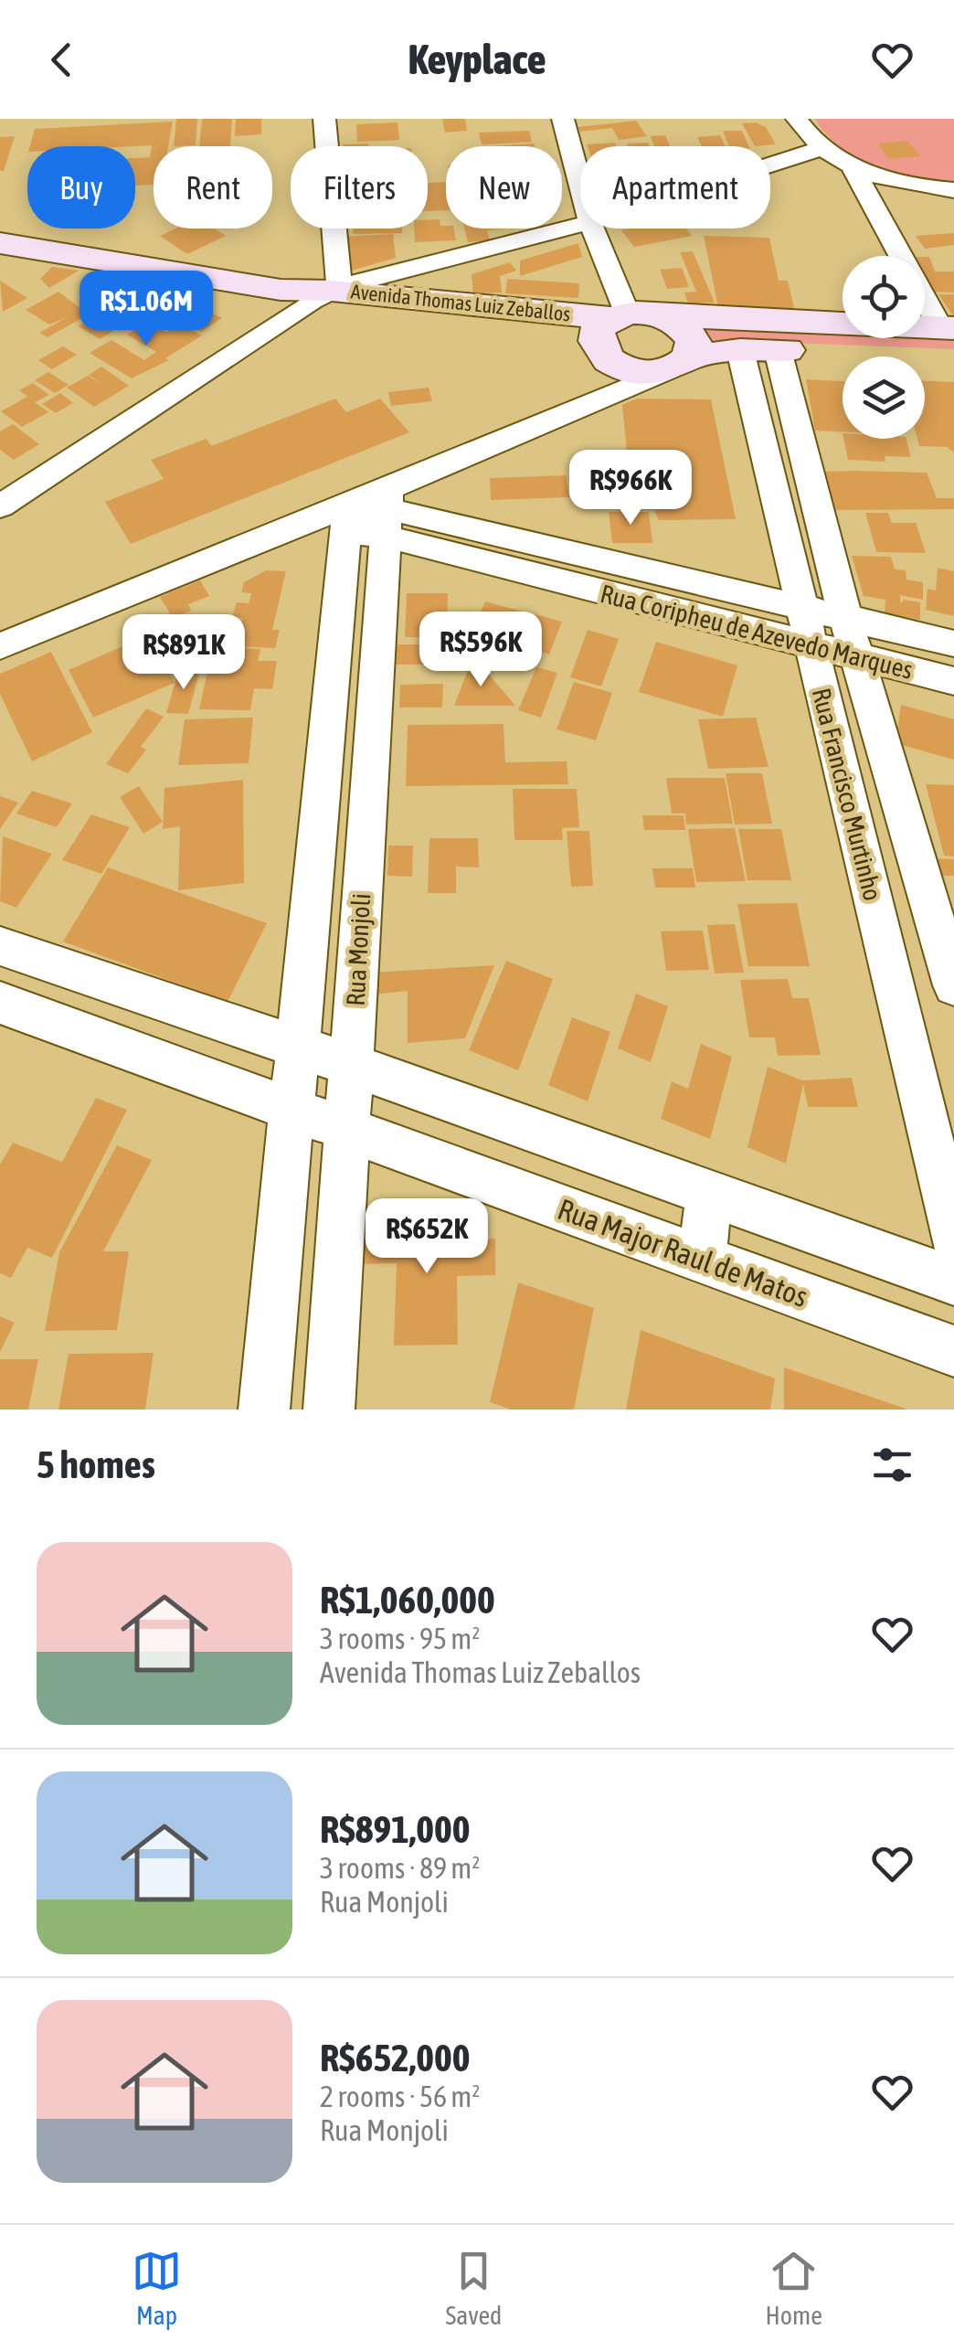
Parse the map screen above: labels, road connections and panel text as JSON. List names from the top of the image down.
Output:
{
  "streets": {
    "main road": ["Avenida Thomas Luiz Zeballos"],
    "street": [
      "Rua Coripheu de Azevedo Marques",
      "Rua Francisco Murtinho",
      "Rua Monjoli",
      "Rua Major Raul de Matos"
    ]
  },
  "crossings": [
    ["Rua Coripheu de Azevedo Marques", "Rua Francisco Murtinho"],
    ["Rua Coripheu de Azevedo Marques", "Rua Monjoli"],
    ["Rua Monjoli", "Rua Major Raul de Matos"]
  ],
  "page": {
    "header": "Keyplace",
    "chip": [
      "Buy",
      "Rent",
      "Filters",
      "New",
      "Apartment"
    ],
    "price": [
      "R$1.06M",
      "R$966K",
      "R$596K",
      "R$891K",
      "R$652K"
    ],
    "heading": "5 homes",
    "list": [
      {
        "name": "R$1,060,000",
        "note": "3 rooms · 95 m² · Avenida Thomas Luiz Zeballos"
      },
      {
        "name": "R$891,000",
        "note": "3 rooms · 89 m² · Rua Monjoli"
      },
      {
        "name": "R$652,000",
        "note": "2 rooms · 56 m² · Rua Monjoli"
      }
    ],
    "tabs": ["Map", "Saved", "Home"]
  }
}
